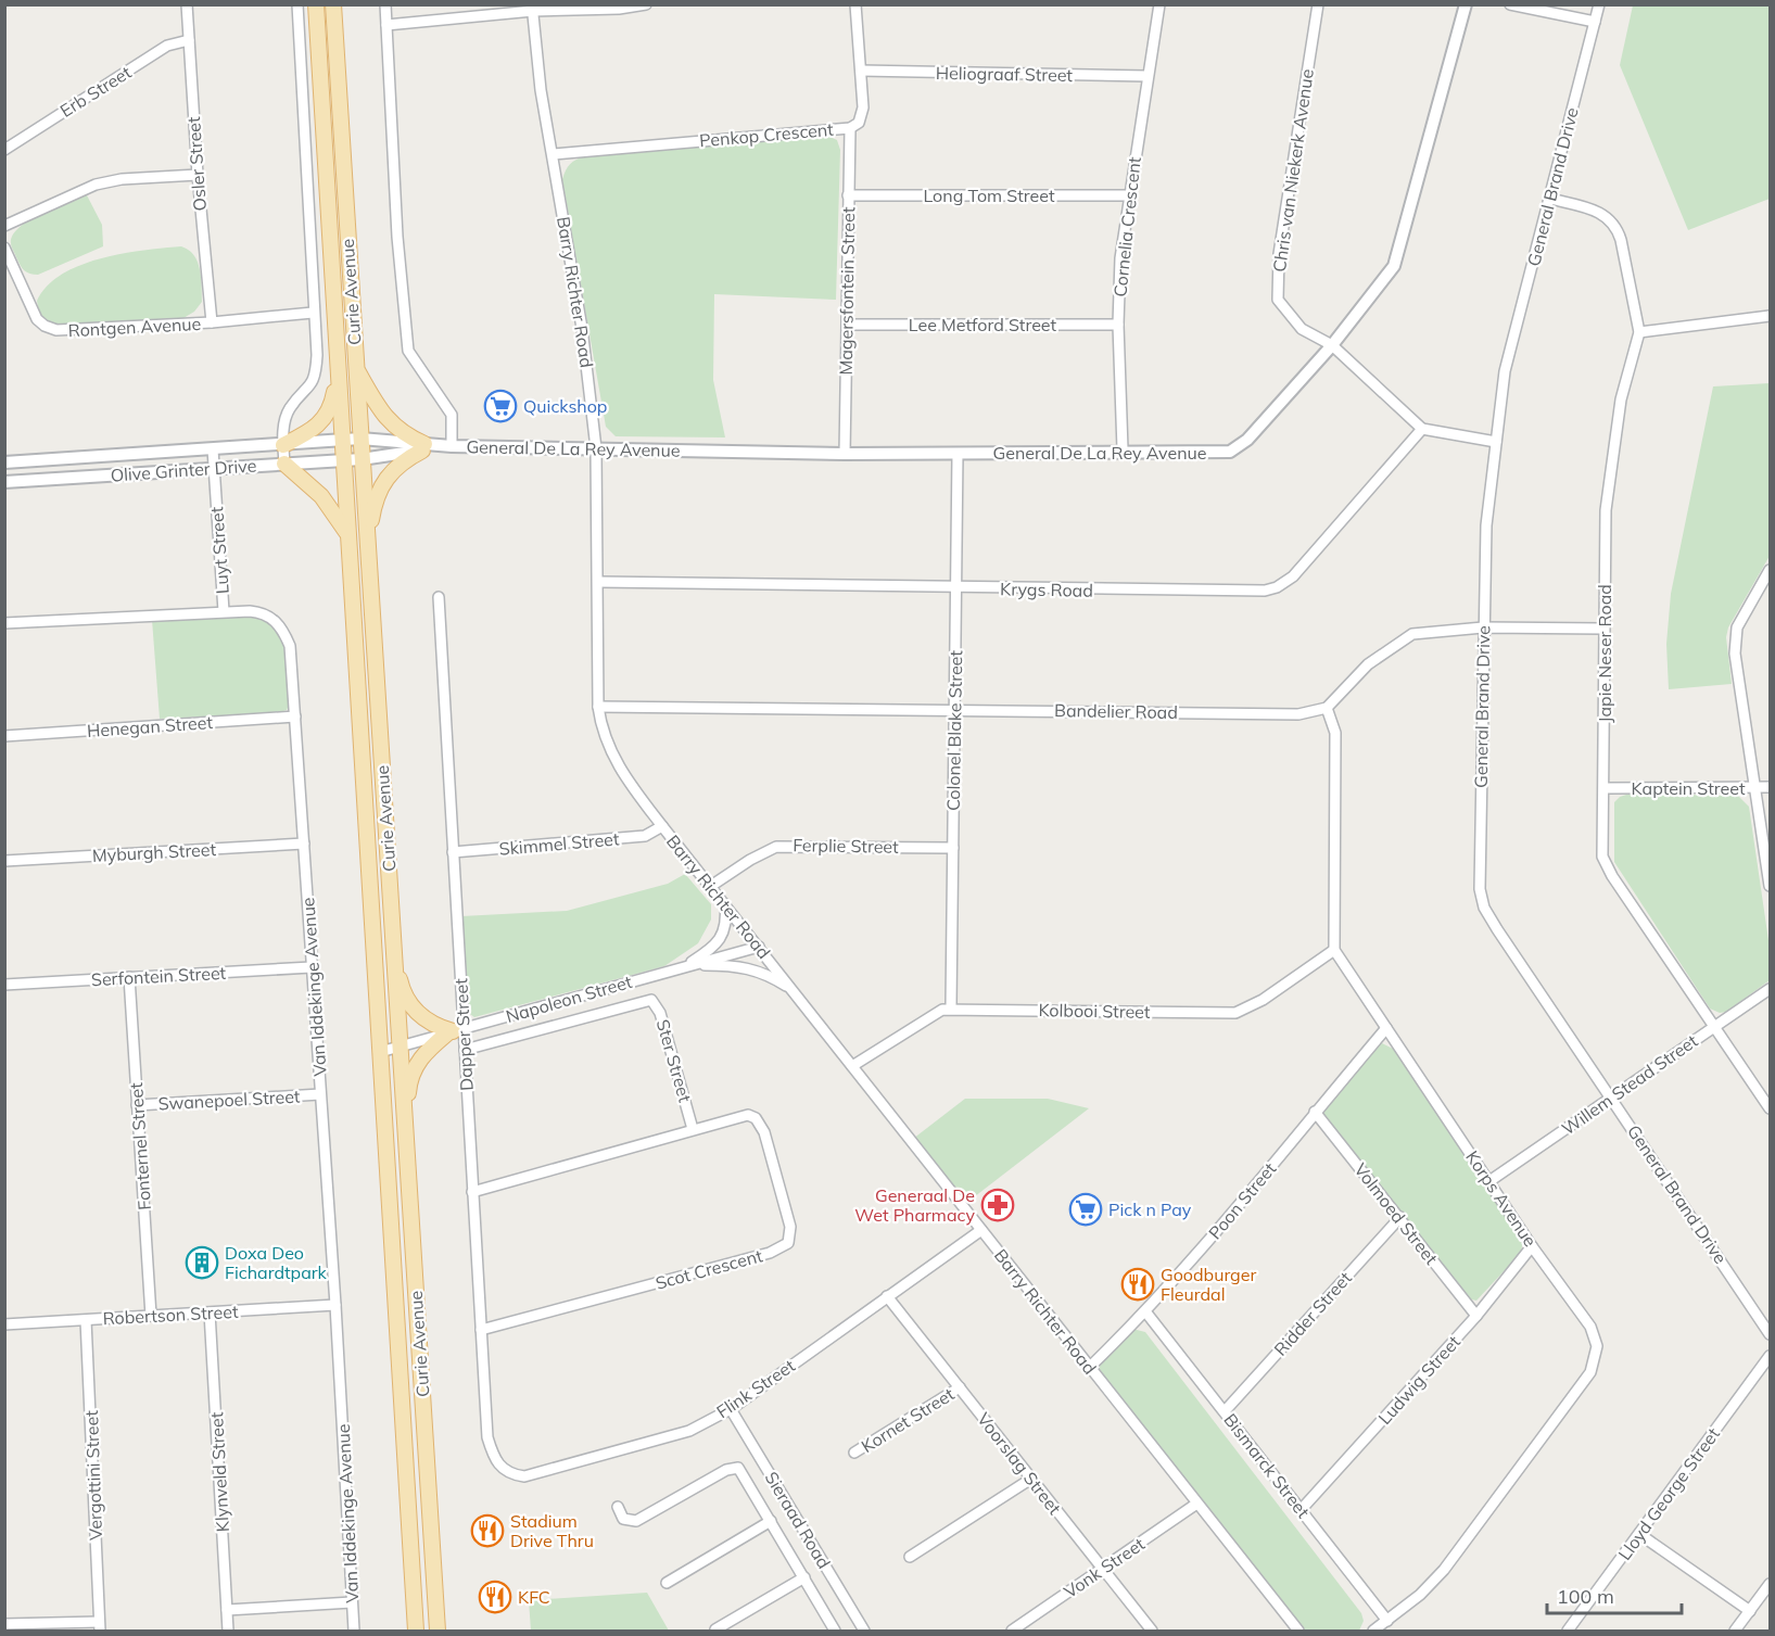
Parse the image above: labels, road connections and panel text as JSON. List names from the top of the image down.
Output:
{
  "streets": {
    "main road": ["Curie Avenue"],
    "street": [
      "Heliograaf Street",
      "Erb Street",
      "Penkop Crescent",
      "Osler Street",
      "Chris van Niekerk Avenue",
      "General Brand Drive",
      "Long Tom Street",
      "Cornelia Crescent",
      "Magersfontein Street",
      "Barry Richter Road",
      "Lee Metford Street",
      "Rontgen Avenue",
      "General De La Rey Avenue",
      "Olive Grinter Drive",
      "Luyt Street",
      "Krygs Road",
      "Japie Neser Road",
      "Bandelier Road",
      "Henegan Street",
      "Colonel Blake Street",
      "Kaptein Street",
      "Skimmel Street",
      "Ferplie Street",
      "Myburgh Street",
      "Serfontein Street",
      "Van Iddekinge Avenue",
      "Napoleon Street",
      "Kolbooi Street",
      "Dapper Street",
      "Ster Street",
      "Willem Stead Street",
      "Swanepoel Street",
      "Fonternel Street",
      "Korps Avenue",
      "Poon Street",
      "Volmoed Street",
      "Scot Crescent",
      "Ridder Street",
      "Robertson Street",
      "Ludwig Street",
      "Flink Street",
      "Kornet Street",
      "Voorslag Street",
      "Bismarck Street",
      "Klynveld Street",
      "Vergottini Street",
      "Lloyd George Street",
      "Sieraad Road",
      "Vonk Street"
    ]
  },
  "crossings": [
    ["Heliograaf Street", "Penkop Crescent"],
    ["Heliograaf Street", "Cornelia Crescent"],
    ["Erb Street", "Osler Street"],
    ["Penkop Crescent", "Magersfontein Street"],
    ["Penkop Crescent", "Barry Richter Road"],
    ["Osler Street", "Rontgen Avenue"],
    ["Chris van Niekerk Avenue", "General De La Rey Avenue"],
    ["Chris van Niekerk Avenue", "Krygs Road"],
    ["General Brand Drive", "Japie Neser Road"],
    ["General Brand Drive", "Willem Stead Street"],
    ["Long Tom Street", "Cornelia Crescent"],
    ["Long Tom Street", "Magersfontein Street"],
    ["Cornelia Crescent", "Lee Metford Street"],
    ["Cornelia Crescent", "General De La Rey Avenue"],
    ["Magersfontein Street", "Lee Metford Street"],
    ["Magersfontein Street", "General De La Rey Avenue"],
    ["Curie Avenue", "General De La Rey Avenue"],
    ["Curie Avenue", "Olive Grinter Drive"],
    ["Curie Avenue", "Napoleon Street"],
    ["Barry Richter Road", "General De La Rey Avenue"],
    ["Barry Richter Road", "Krygs Road"],
    ["Barry Richter Road", "Bandelier Road"],
    ["Barry Richter Road", "Skimmel Street"],
    ["Barry Richter Road", "Ferplie Street"],
    ["Barry Richter Road", "Napoleon Street"],
    ["Barry Richter Road", "Kolbooi Street"],
    ["Barry Richter Road", "Poon Street"],
    ["Barry Richter Road", "Flink Street"],
    ["Barry Richter Road", "Vonk Street"],
    ["General De La Rey Avenue", "Olive Grinter Drive"],
    ["General De La Rey Avenue", "Colonel Blake Street"],
    ["Olive Grinter Drive", "Luyt Street"],
    ["Luyt Street", "Van Iddekinge Avenue"],
    ["Krygs Road", "Colonel Blake Street"],
    ["Japie Neser Road", "Kaptein Street"],
    ["Japie Neser Road", "Willem Stead Street"],
    ["Bandelier Road", "Colonel Blake Street"],
    ["Henegan Street", "Van Iddekinge Avenue"],
    ["Colonel Blake Street", "Ferplie Street"],
    ["Colonel Blake Street", "Kolbooi Street"],
    ["Skimmel Street", "Dapper Street"],
    ["Myburgh Street", "Van Iddekinge Avenue"],
    ["Serfontein Street", "Van Iddekinge Avenue"],
    ["Serfontein Street", "Fonternel Street"],
    ["Van Iddekinge Avenue", "Swanepoel Street"],
    ["Van Iddekinge Avenue", "Robertson Street"],
    ["Napoleon Street", "Dapper Street"],
    ["Napoleon Street", "Ster Street"],
    ["Kolbooi Street", "Korps Avenue"],
    ["Dapper Street", "Scot Crescent"],
    ["Dapper Street", "Flink Street"],
    ["Ster Street", "Scot Crescent"],
    ["Willem Stead Street", "Korps Avenue"],
    ["Swanepoel Street", "Fonternel Street"],
    ["Fonternel Street", "Robertson Street"],
    ["Korps Avenue", "Poon Street"],
    ["Korps Avenue", "Ludwig Street"],
    ["Korps Avenue", "Bismarck Street"],
    ["Poon Street", "Volmoed Street"],
    ["Poon Street", "Bismarck Street"],
    ["Volmoed Street", "Ridder Street"],
    ["Volmoed Street", "Ludwig Street"],
    ["Ridder Street", "Bismarck Street"],
    ["Robertson Street", "Klynveld Street"],
    ["Robertson Street", "Vergottini Street"],
    ["Ludwig Street", "Bismarck Street"],
    ["Flink Street", "Voorslag Street"],
    ["Flink Street", "Sieraad Road"],
    ["Kornet Street", "Voorslag Street"],
    ["Voorslag Street", "Vonk Street"]
  ],
  "places": {
    "supermarket": ["Quickshop", "Pick n Pay"],
    "pharmacy": ["Generaal De Wet Pharmacy"],
    "building": ["Doxa Deo Fichardtpark"],
    "restaurant": ["Goodburger Fleurdal", "Stadium Drive Thru", "KFC"]
  },
  "scale_bar": "100 m"
}
